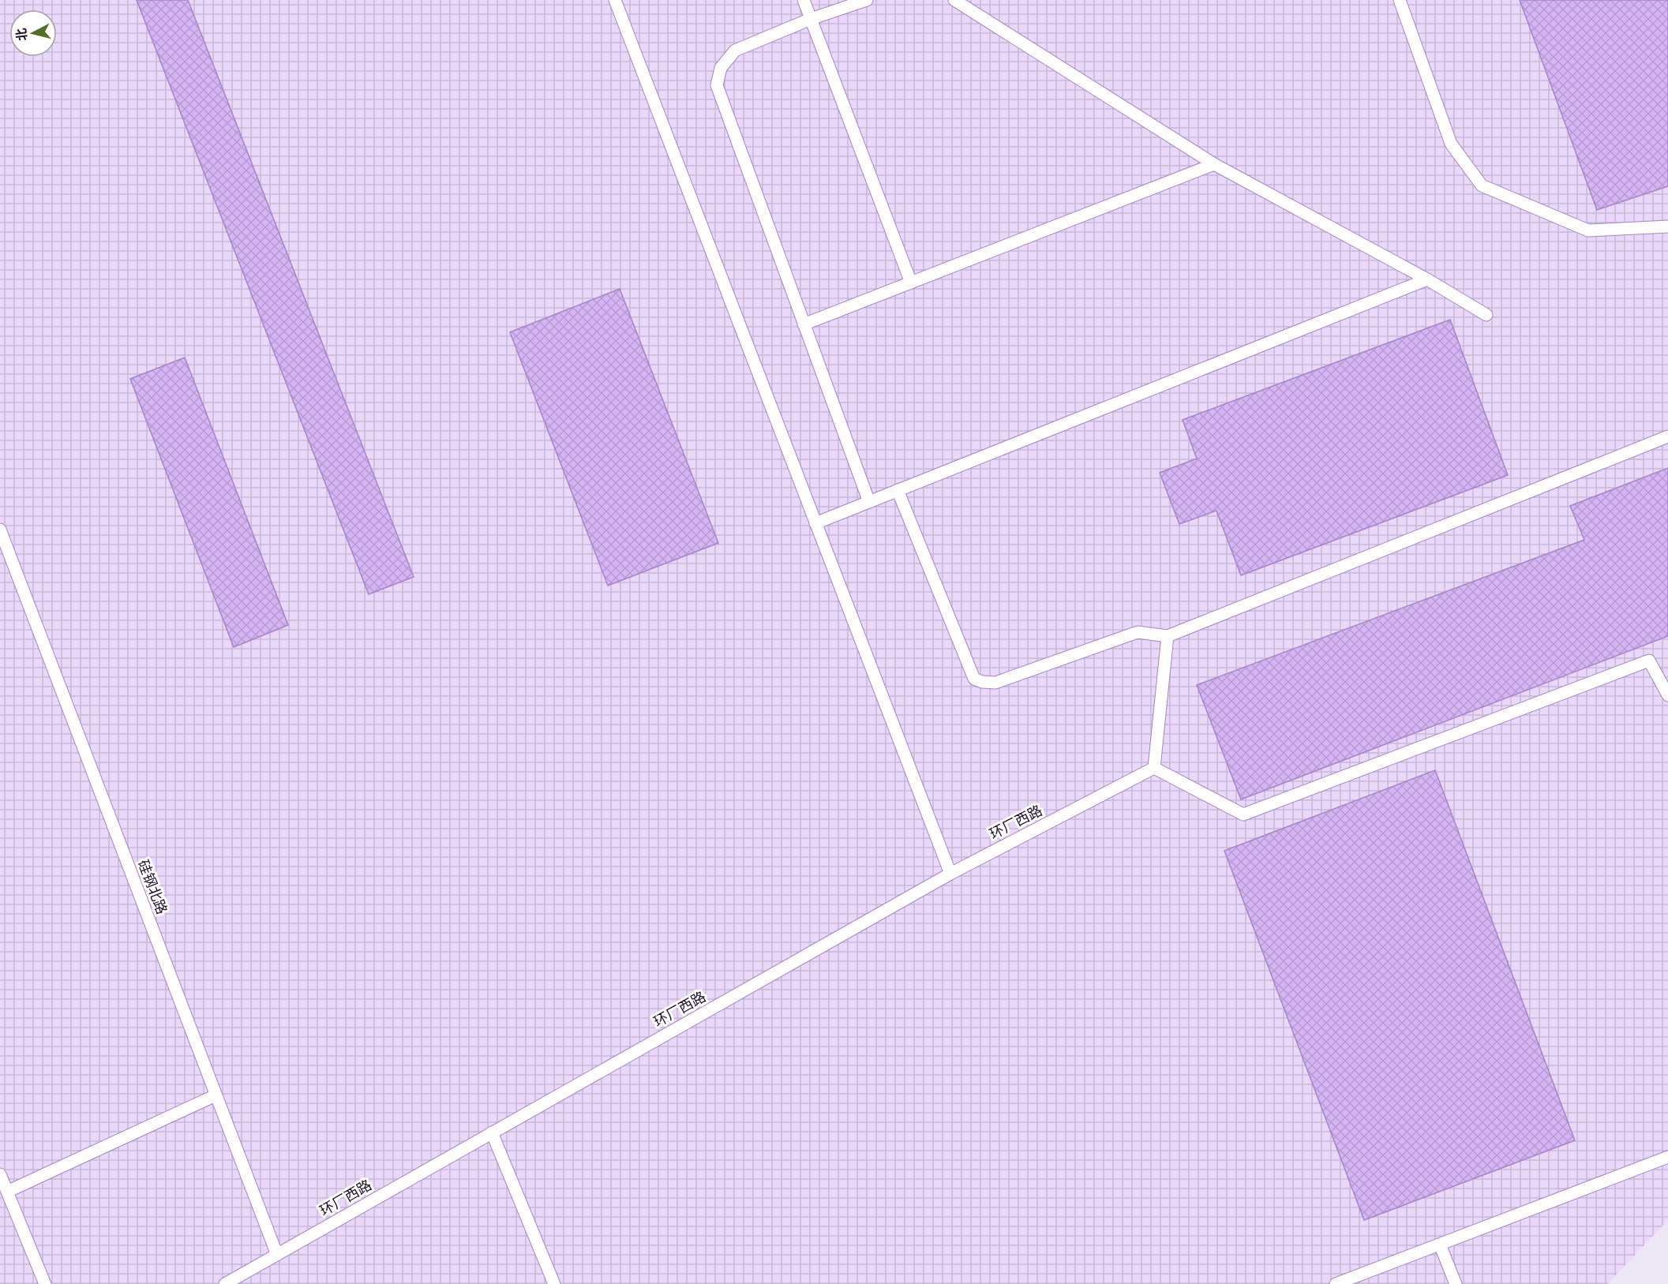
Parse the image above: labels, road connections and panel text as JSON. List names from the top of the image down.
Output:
{
  "streets": {
    "lane": ["环厂西路", "硅钢北路"]
  },
  "crossings": [
    ["环厂西路", "硅钢北路"]
  ],
  "north": "left"
}
